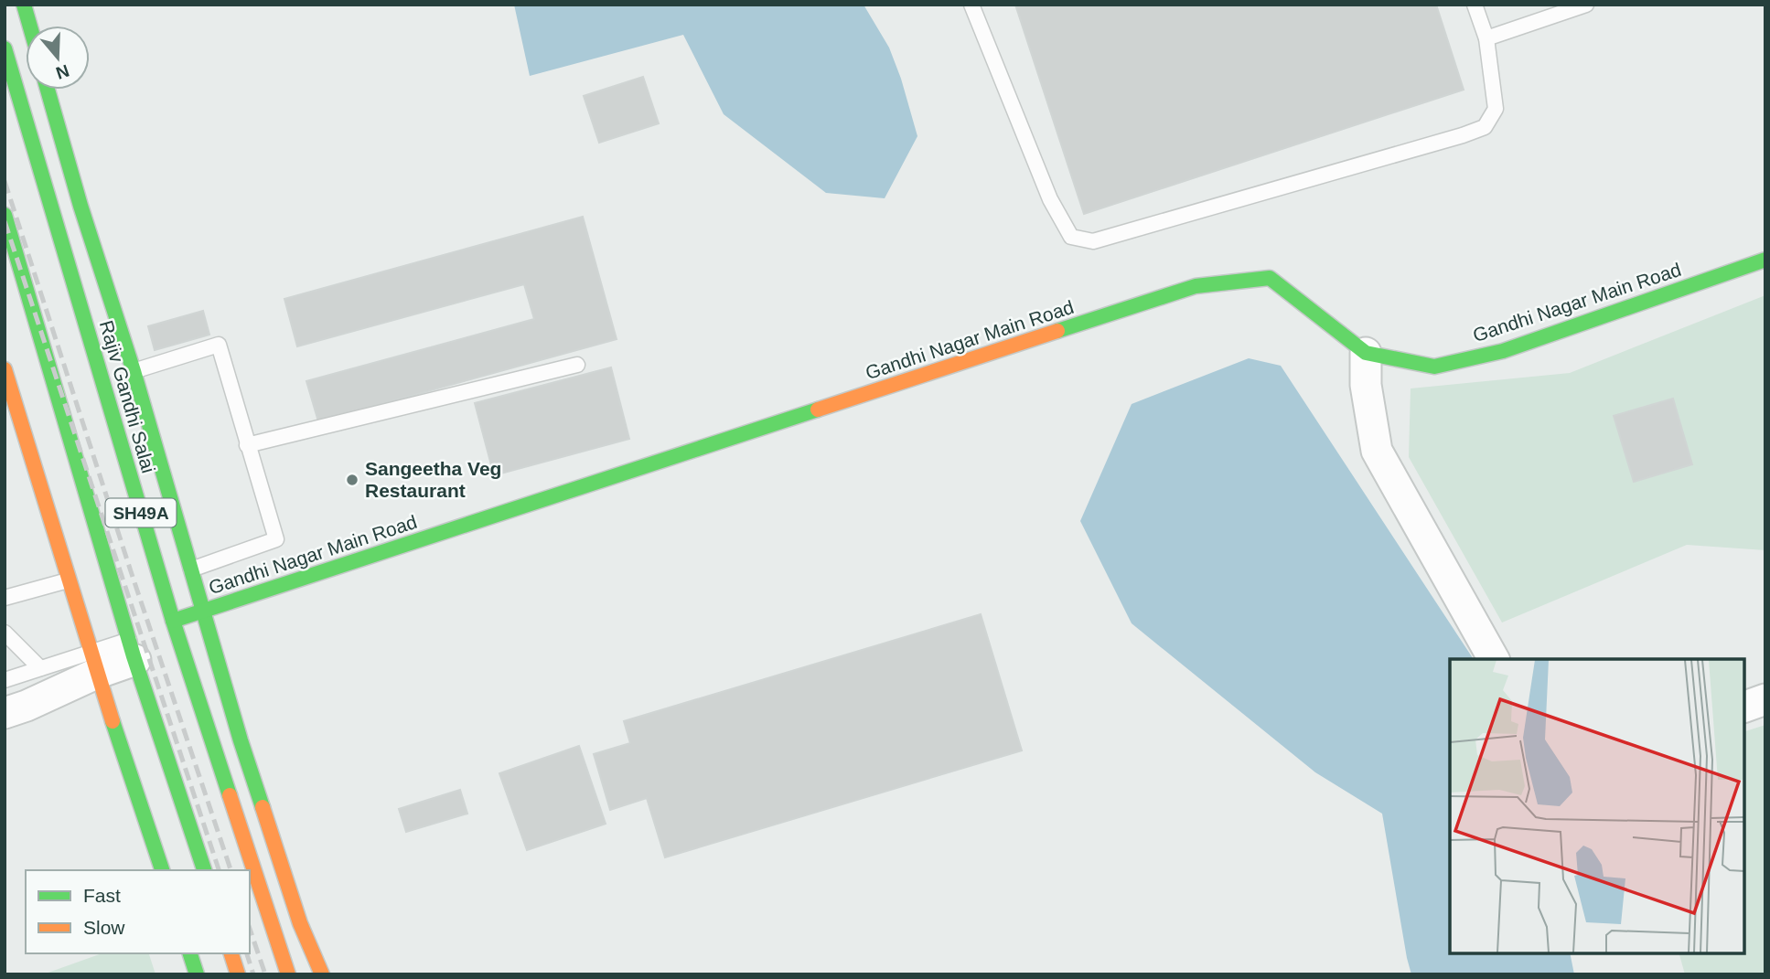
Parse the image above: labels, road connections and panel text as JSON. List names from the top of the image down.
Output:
{
  "streets": {
    "street": ["Gandhi Nagar Main Road", "Rajiv Gandhi Salai", "SH49A"]
  },
  "crossings": [
    ["Gandhi Nagar Main Road", "Rajiv Gandhi Salai"]
  ],
  "places": ["Sangeetha Veg Restaurant"],
  "legend": ["Fast", "Slow"],
  "north": "bottom"
}
